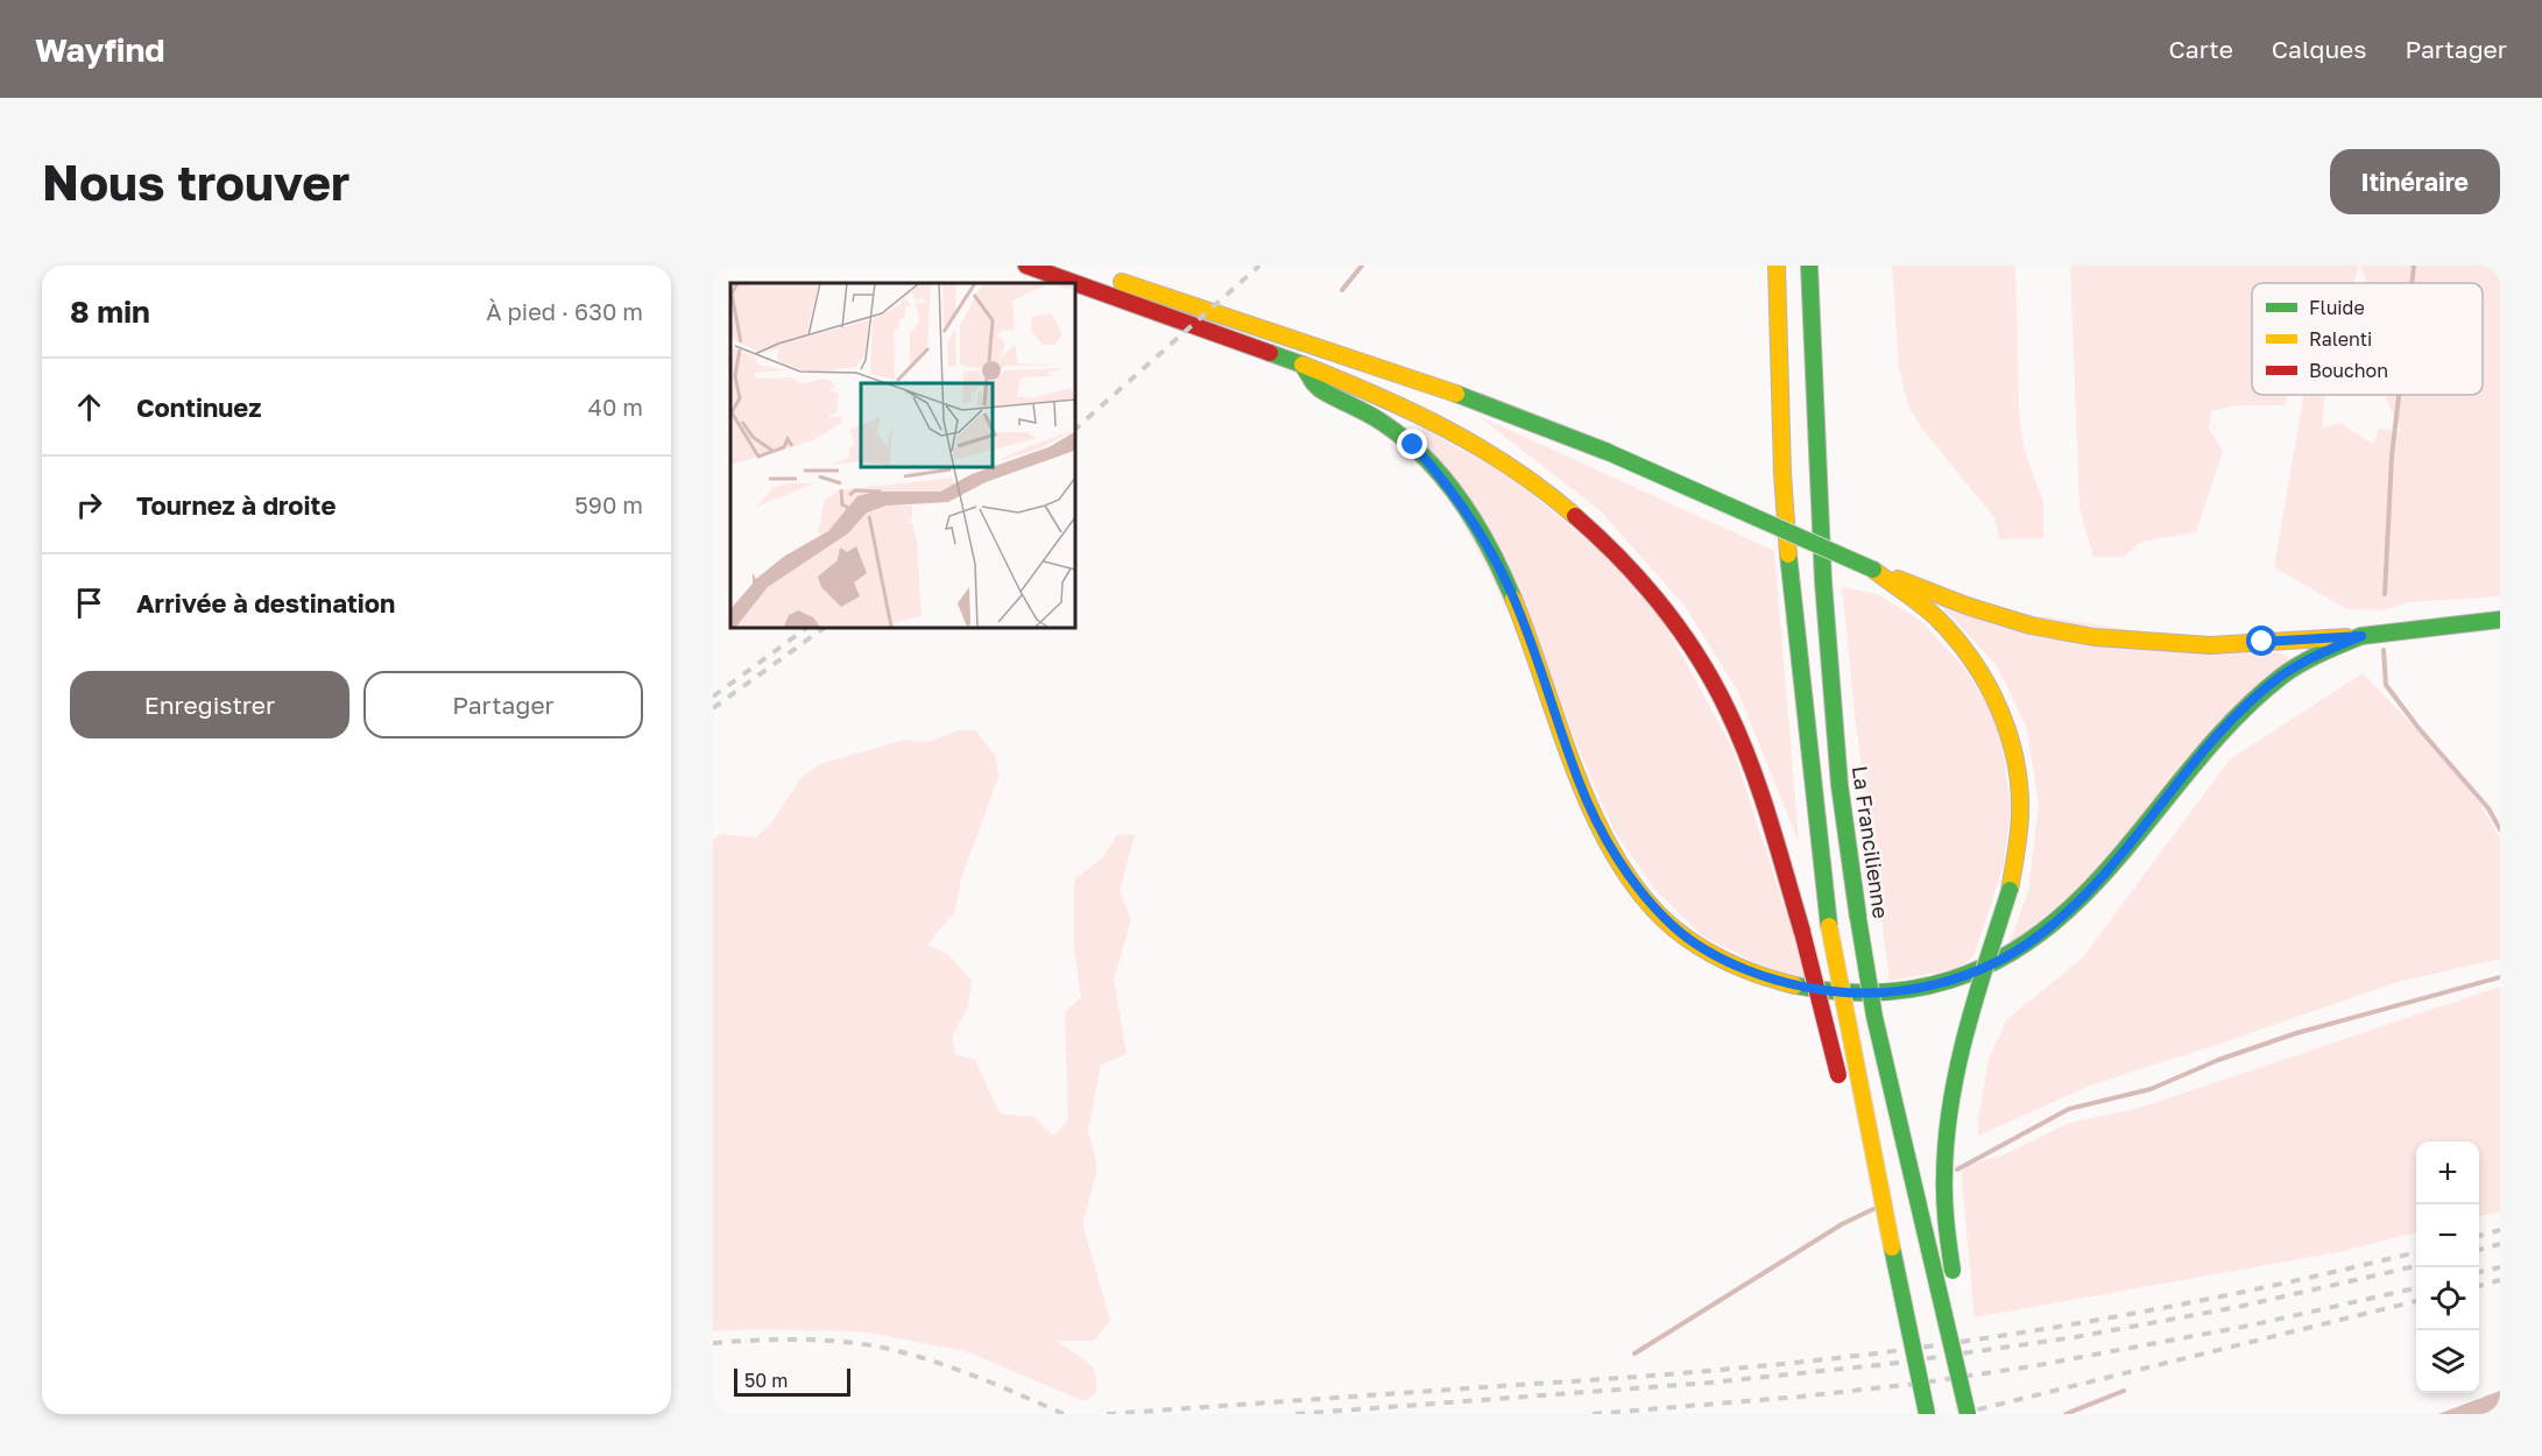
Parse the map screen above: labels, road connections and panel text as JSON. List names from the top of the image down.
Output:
{
  "streets": {
    "main road": ["La Francilienne"]
  },
  "legend": ["Fluide", "Ralenti", "Bouchon"],
  "scale_bar": "50 m",
  "page": {
    "header": "Wayfind",
    "nav": ["Carte", "Calques", "Partager"],
    "buttons": [
      "Itinéraire",
      ["Enregistrer", "Partager"]
    ],
    "title": "Nous trouver",
    "heading": ["8 min", "À pied · 630 m"],
    "list": [
      ["Continuez", "40 m"],
      ["Tournez à droite", "590 m"],
      "Arrivée à destination"
    ],
    "map_buttons": ["+", "−"],
    "scale": "50 m"
  }
}
